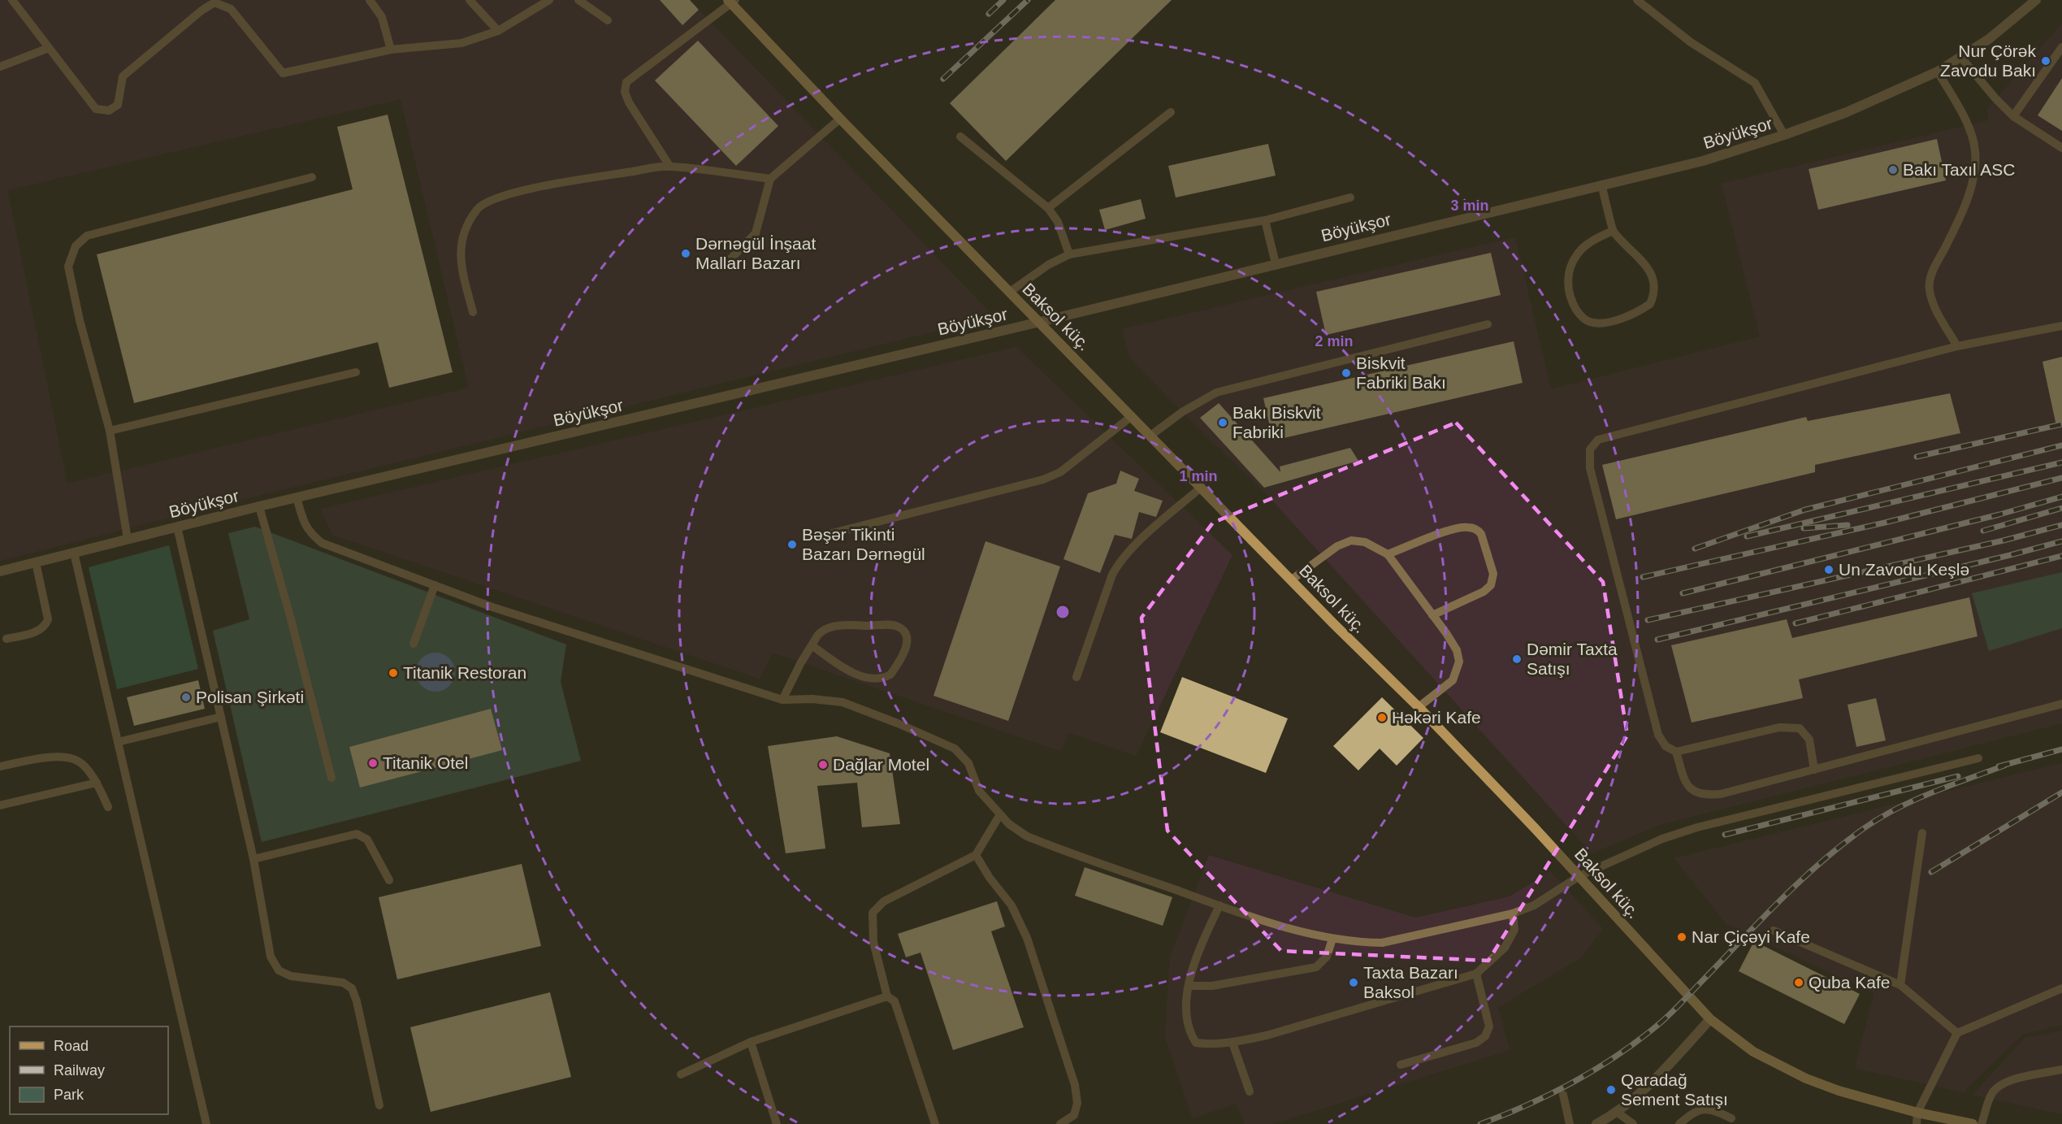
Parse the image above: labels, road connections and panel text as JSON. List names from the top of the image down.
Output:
{
  "streets": {
    "main road": ["Baksol küç."],
    "street": ["Böyükşor"]
  },
  "crossings": [
    ["Böyükşor", "Baksol küç."]
  ],
  "places": [
    "Nur Çörək Zavodu Bakı",
    "Bakı Taxıl ASC",
    "Dərnəgül İnşaat Malları Bazarı",
    "Biskvit Fabriki Bakı",
    "Bakı Biskvit Fabriki",
    "Bəşər Tikinti Bazarı Dərnəgül",
    "Un Zavodu Keşlə",
    "Dəmir Taxta Satışı",
    "Titanik Restoran",
    "Polisan Şirkəti",
    "Həkəri Kafe",
    "Titanik Otel",
    "Dağlar Motel",
    "Nar Çiçəyi Kafe",
    "Taxta Bazarı Baksol",
    "Quba Kafe",
    "Qaradağ Sement Satışı"
  ],
  "legend": ["Road", "Railway", "Park"],
  "rings": ["3 min", "2 min", "1 min"]
}
